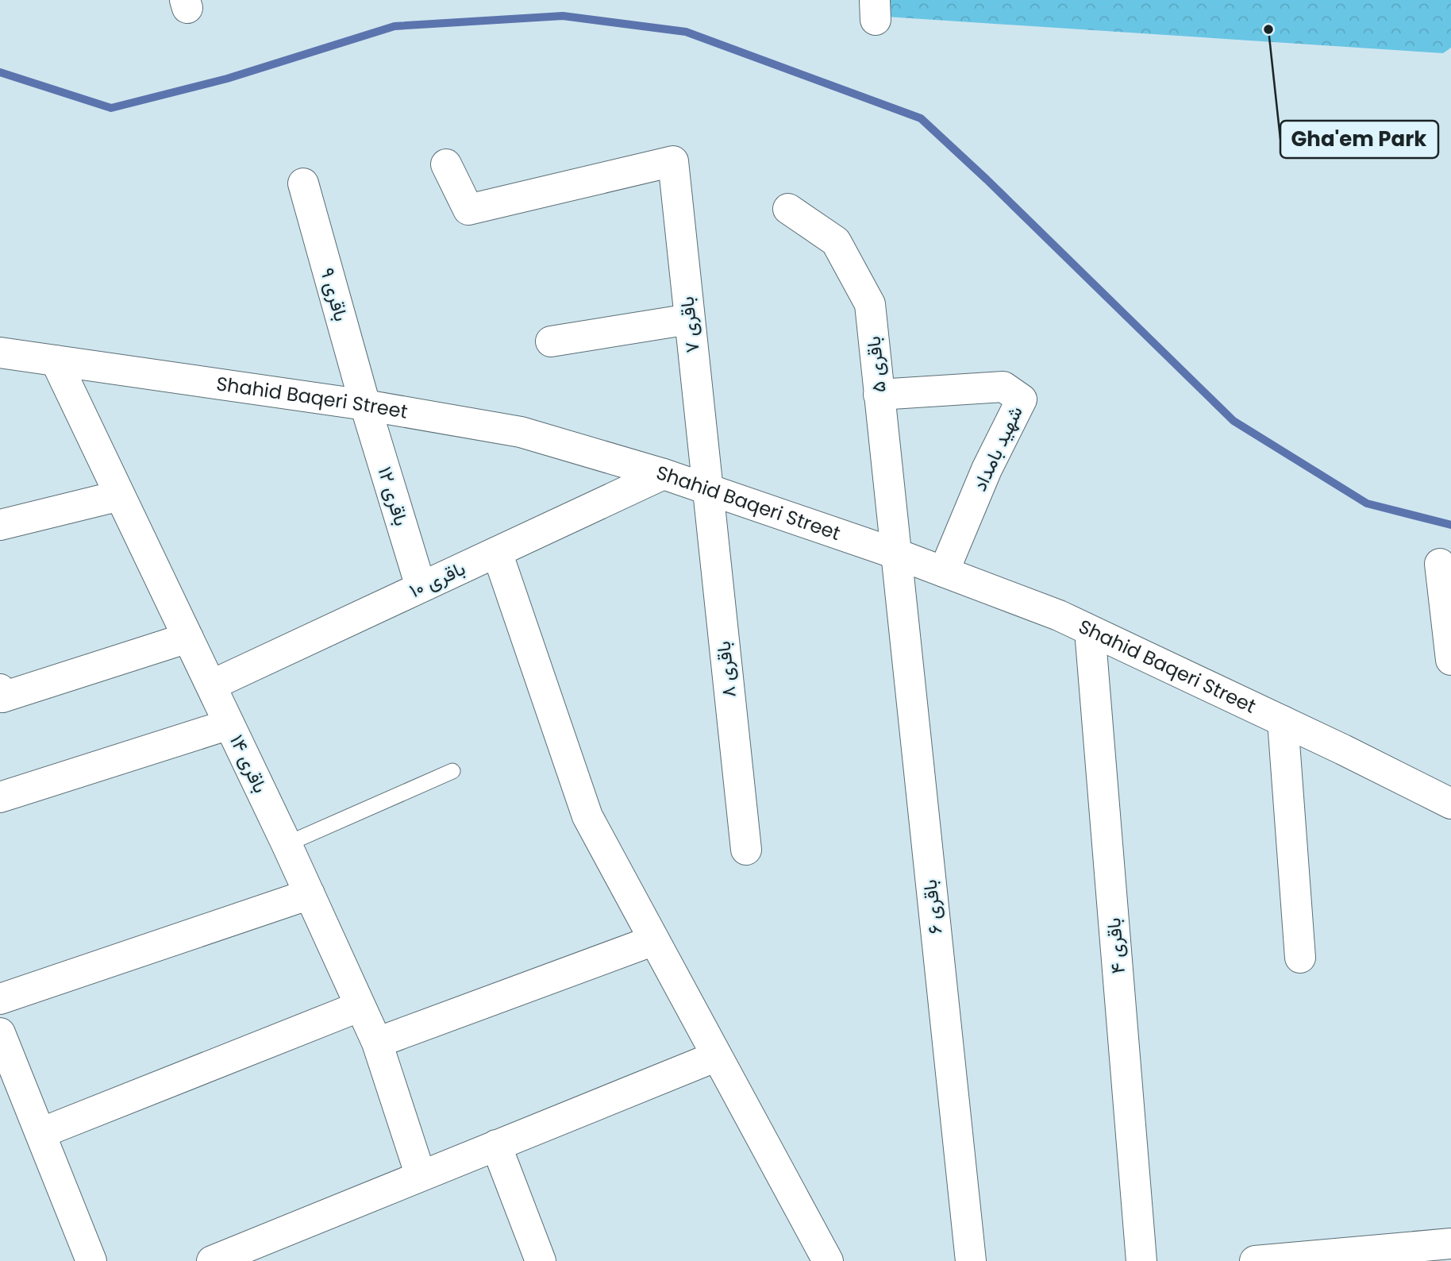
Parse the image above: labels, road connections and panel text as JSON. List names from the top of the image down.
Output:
{
  "streets": {
    "street": [
      "باقری ۹",
      "باقری ۷",
      "باقری ۵",
      "Shahid Baqeri Street",
      "شهید بامداد",
      "باقری ۱۲",
      "باقری ۱۰",
      "باقری ۸",
      "باقری ۱۴",
      "باقری ۶",
      "باقری ۴"
    ]
  },
  "crossings": [
    ["باقری ۹", "Shahid Baqeri Street"],
    ["باقری ۹", "باقری ۱۲"],
    ["باقری ۷", "Shahid Baqeri Street"],
    ["باقری ۷", "باقری ۸"],
    ["باقری ۵", "Shahid Baqeri Street"],
    ["باقری ۵", "شهید بامداد"],
    ["باقری ۵", "باقری ۶"],
    ["Shahid Baqeri Street", "شهید بامداد"],
    ["Shahid Baqeri Street", "باقری ۱۲"],
    ["Shahid Baqeri Street", "باقری ۱۰"],
    ["Shahid Baqeri Street", "باقری ۸"],
    ["Shahid Baqeri Street", "باقری ۱۴"],
    ["Shahid Baqeri Street", "باقری ۶"],
    ["Shahid Baqeri Street", "باقری ۴"],
    ["باقری ۱۲", "باقری ۱۰"],
    ["باقری ۱۰", "باقری ۱۴"]
  ],
  "places": ["Gha'em Park"]
}
